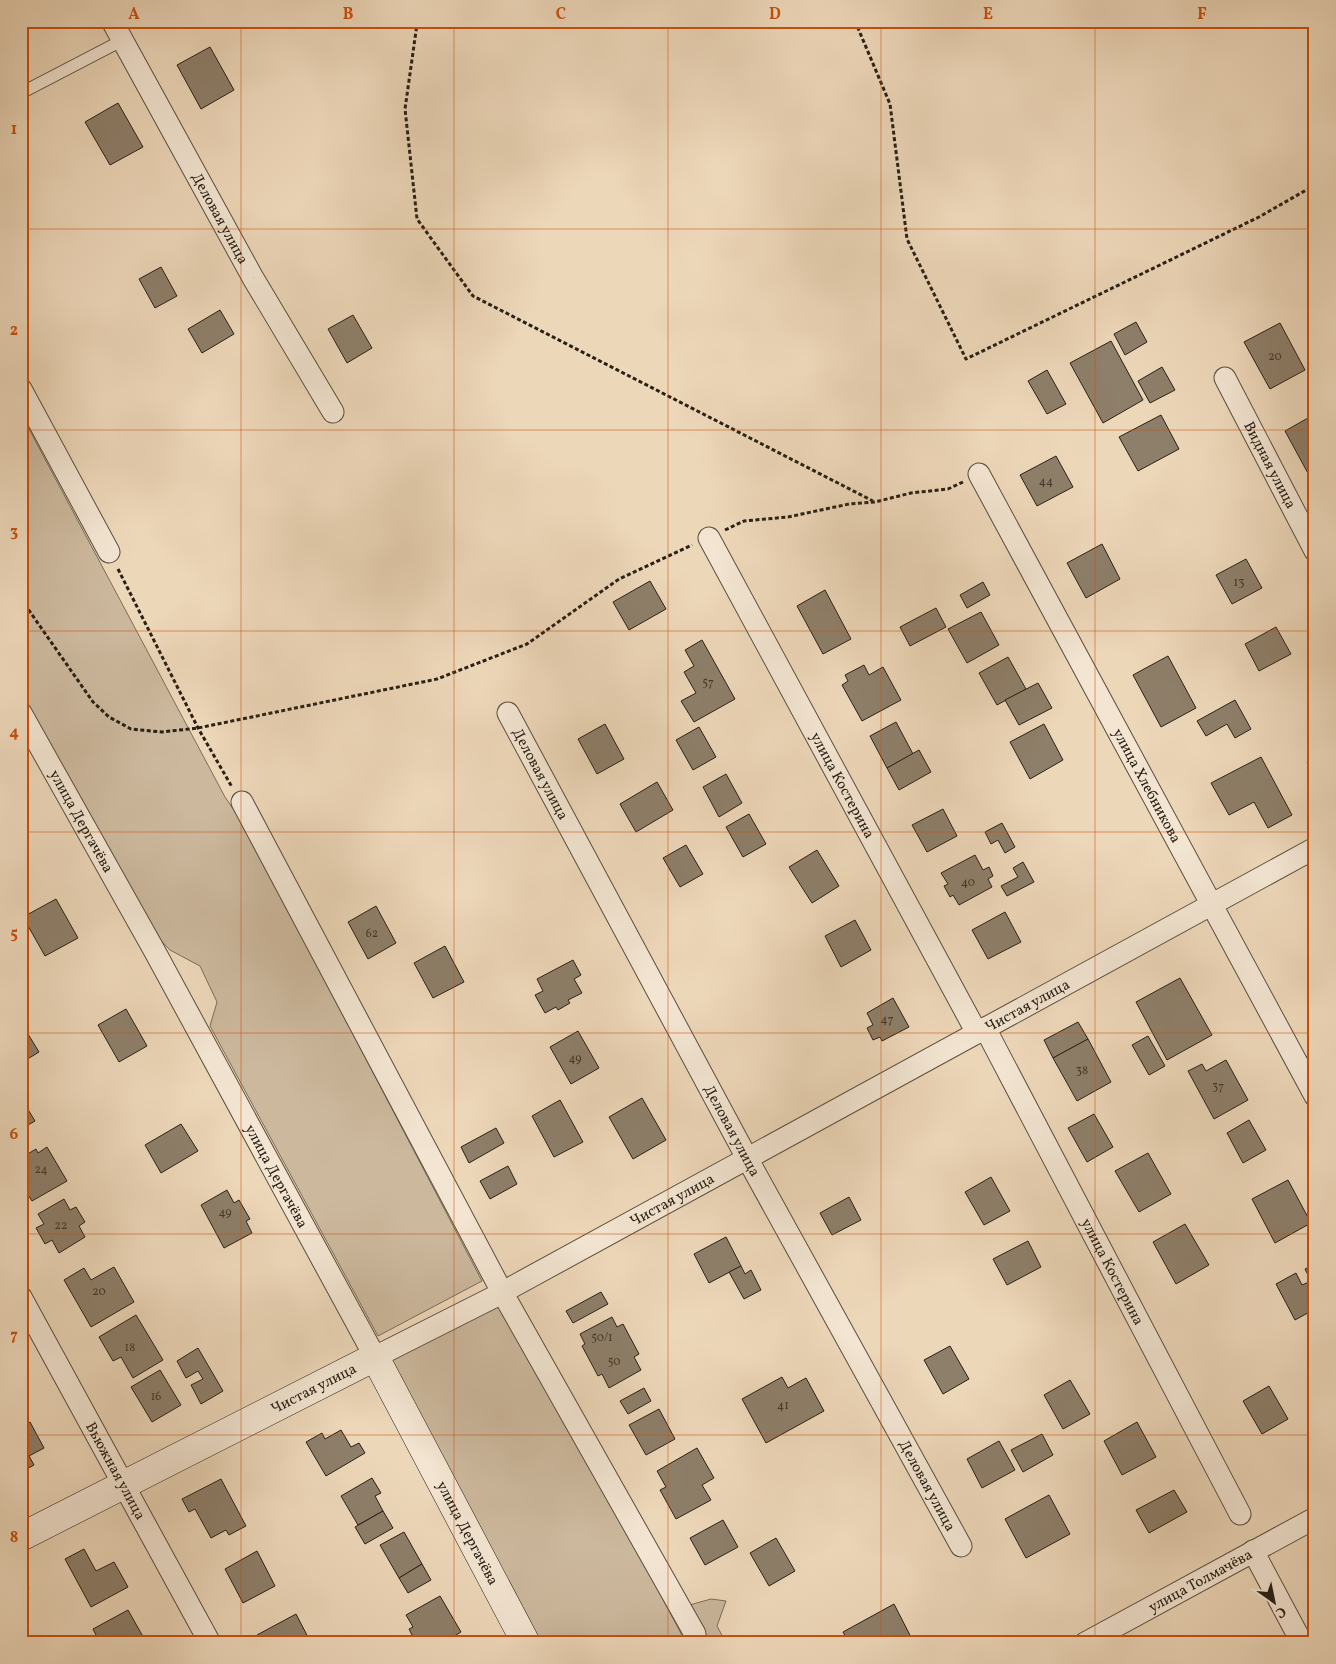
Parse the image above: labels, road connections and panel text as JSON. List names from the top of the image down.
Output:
{
  "streets": {
    "street": [
      "Деловая улица",
      "Видная улица",
      "улица Костерина",
      "улица Хлебникова",
      "улица Дергачёва",
      "Чистая улица",
      "Вьюжная улица",
      "улица Толмачёва"
    ]
  },
  "crossings": [
    ["Деловая улица", "Чистая улица"],
    ["улица Костерина", "Чистая улица"],
    ["улица Хлебникова", "Чистая улица"],
    ["улица Дергачёва", "Чистая улица"],
    ["Чистая улица", "Вьюжная улица"]
  ],
  "house_numbers": [
    "20",
    "44",
    "13",
    "57",
    "40",
    "62",
    "47",
    "49",
    "38",
    "37",
    "24",
    "49",
    "22",
    "20",
    "50/1",
    "18",
    "50",
    "16",
    "41"
  ],
  "north": "bottom right",
  "grid": {
    "columns": [
      "A",
      "B",
      "C",
      "D",
      "E",
      "F"
    ],
    "rows": [
      "1",
      "2",
      "3",
      "4",
      "5",
      "6",
      "7",
      "8"
    ]
  }
}
